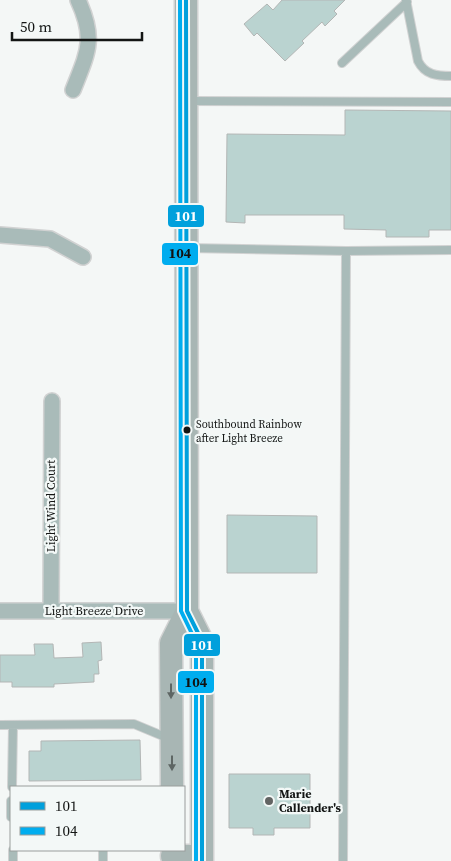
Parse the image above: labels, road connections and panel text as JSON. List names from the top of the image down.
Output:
{
  "streets": {
    "street": ["Light Wind Court", "Light Breeze Drive"]
  },
  "crossings": [
    ["Light Wind Court", "Light Breeze Drive"]
  ],
  "places": ["Southbound Rainbow after Light Breeze", "Marie Callender's"],
  "lines": ["transit line 101", "transit line 104"],
  "legend": ["101", "104"],
  "scale_bar": "50 m"
}
